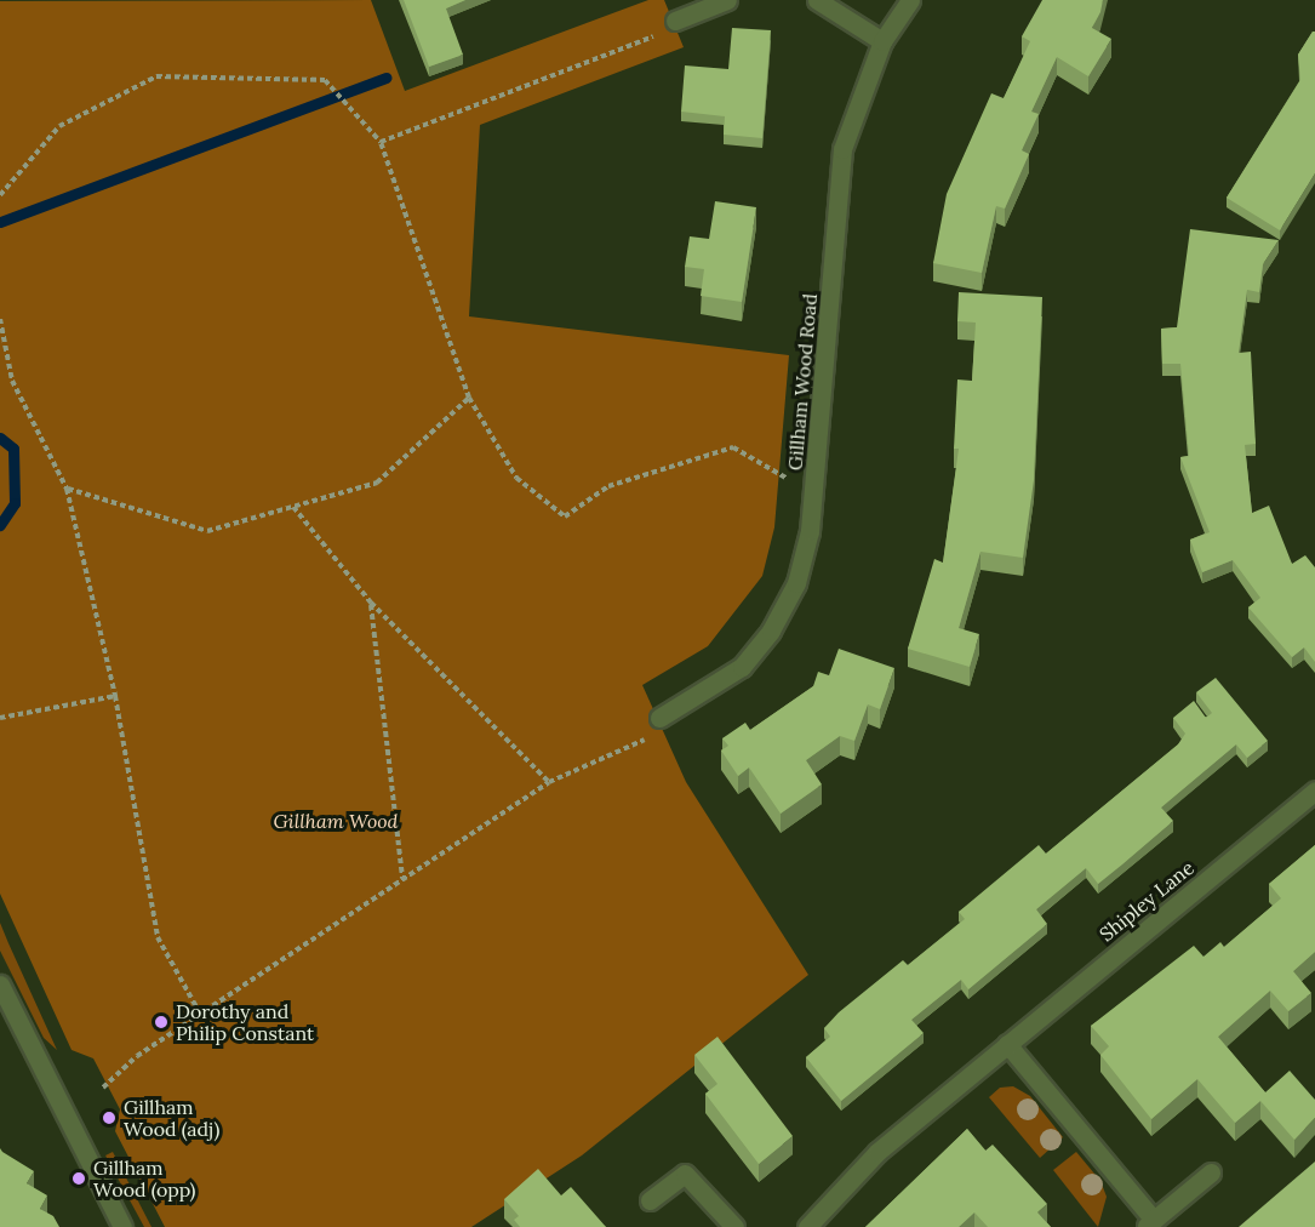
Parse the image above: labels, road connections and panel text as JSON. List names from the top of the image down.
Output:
{
  "streets": {
    "street": ["Gillham Wood Road", "Shipley Lane"]
  },
  "parks": ["Gillham Wood"],
  "places": ["Dorothy and Philip Constant", "Gillham Wood (adj)", "Gillham Wood (opp)"]
}
